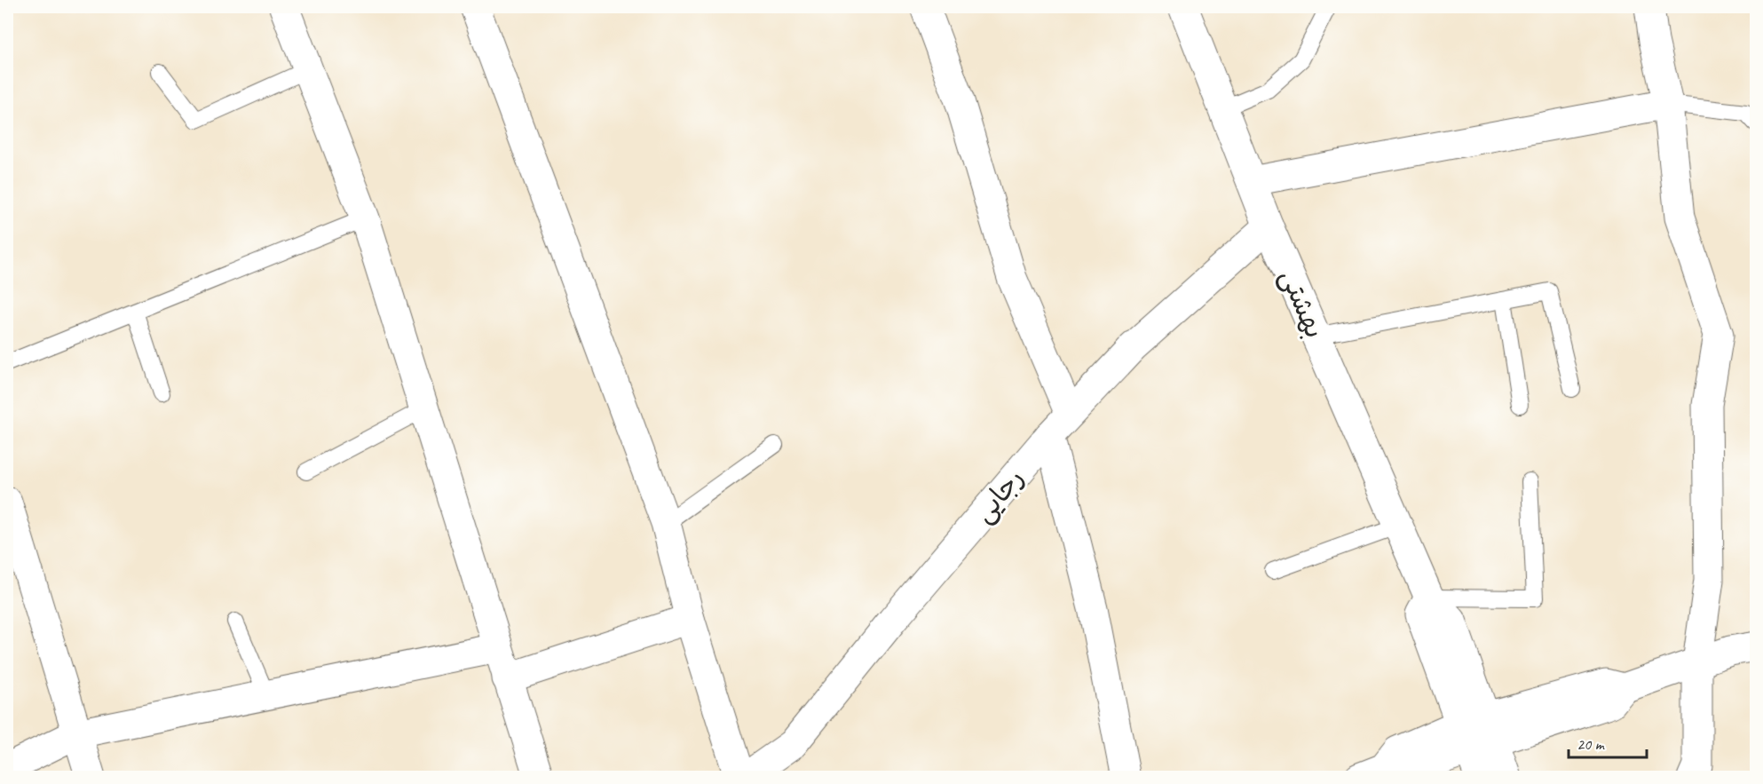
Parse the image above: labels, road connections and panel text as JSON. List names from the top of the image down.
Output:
{
  "streets": {
    "street": ["بهشتی", "رجایی"]
  },
  "crossings": [
    ["بهشتی", "رجایی"]
  ],
  "scale_bar": "20 m"
}
